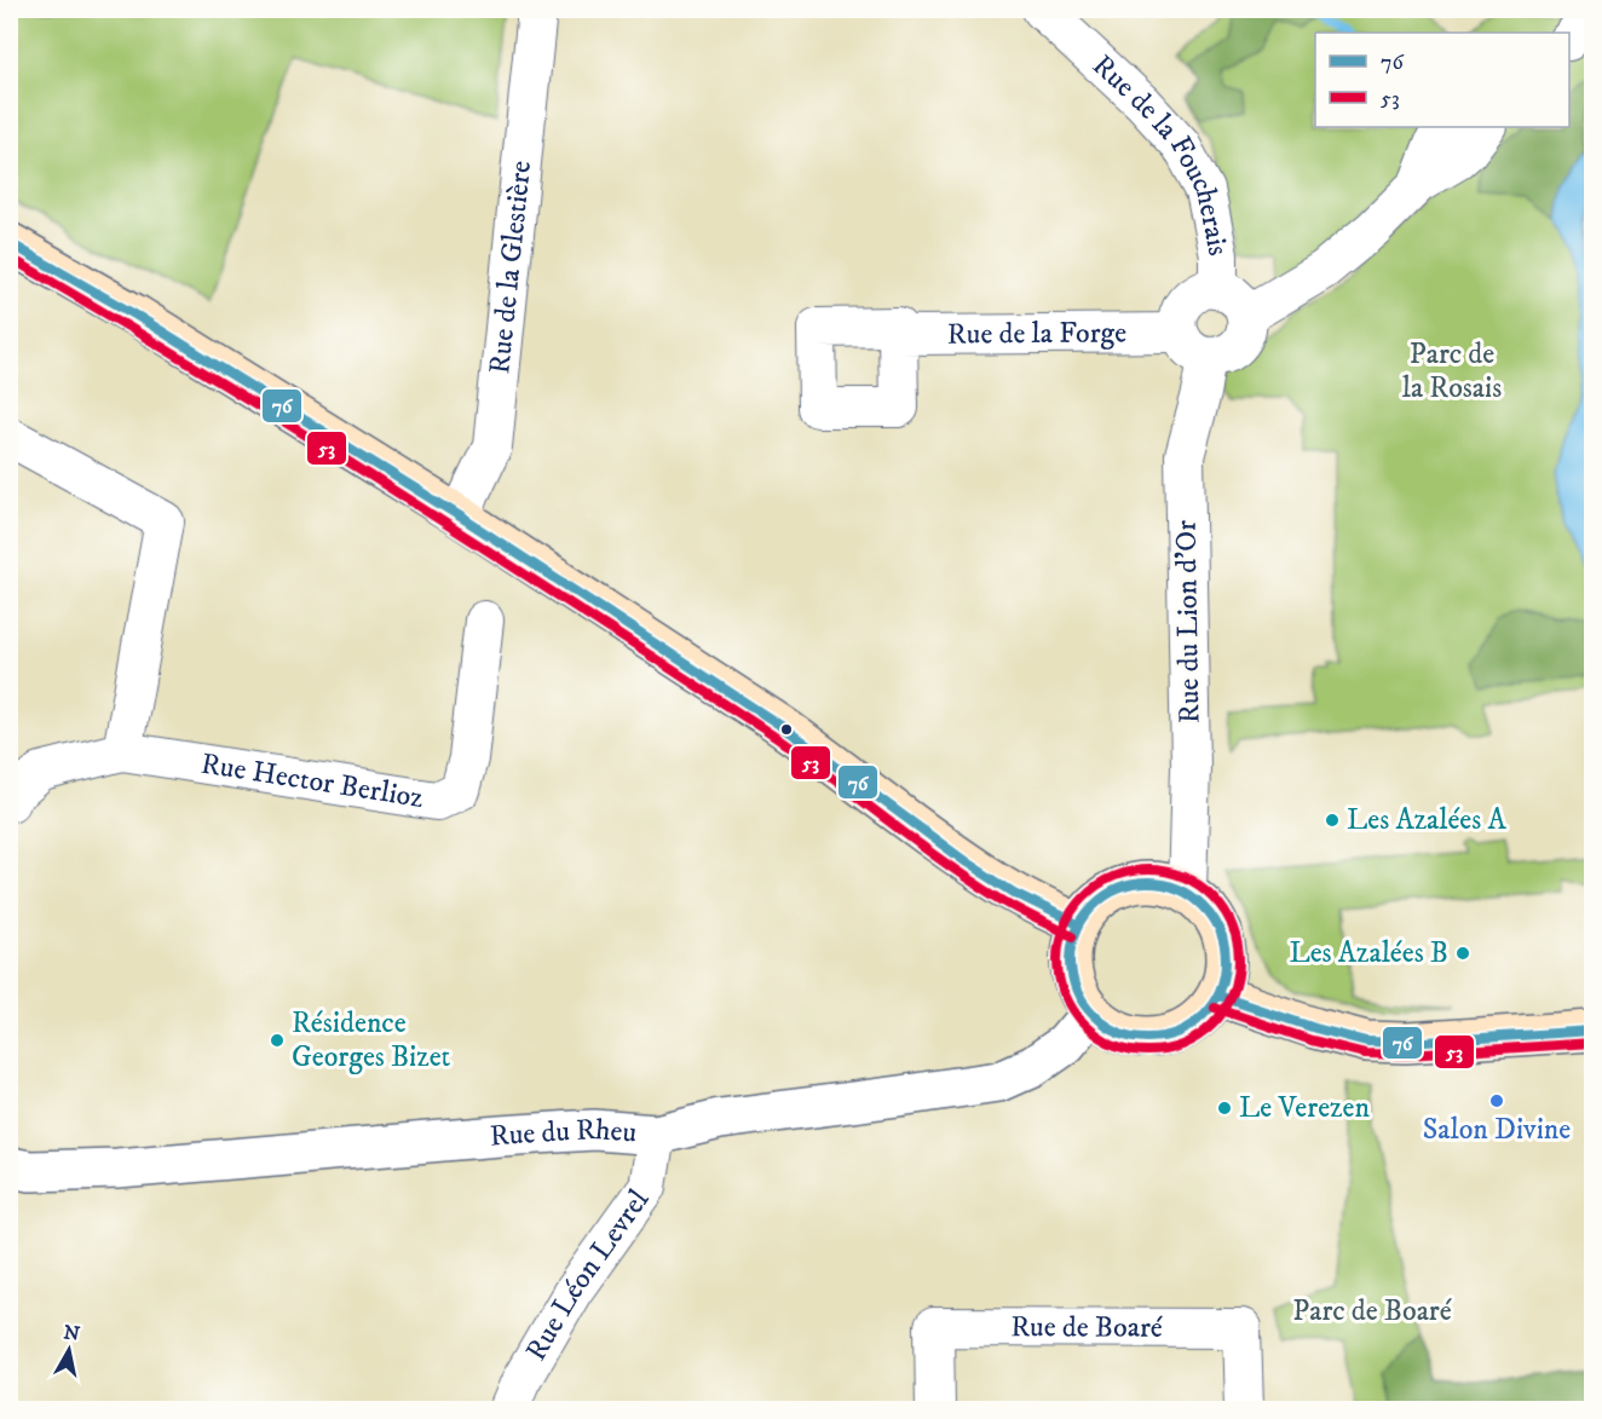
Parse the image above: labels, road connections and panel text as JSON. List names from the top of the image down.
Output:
{
  "streets": {
    "street": [
      "Rue de la Foucherais",
      "Rue de la Glestière",
      "Rue de la Forge",
      "Rue du Lion d'Or",
      "Rue Hector Berlioz",
      "Rue du Rheu",
      "Rue Léon Levrel",
      "Rue de Boaré"
    ]
  },
  "crossings": [
    ["Rue de la Foucherais", "Rue de la Forge"],
    ["Rue de la Foucherais", "Rue du Lion d'Or"],
    ["Rue de la Forge", "Rue du Lion d'Or"],
    ["Rue du Lion d'Or", "Rue du Rheu"],
    ["Rue du Rheu", "Rue Léon Levrel"]
  ],
  "parks": ["Parc de la Rosais", "Parc de Boaré"],
  "places": [
    "Les Azalées A",
    "Les Azalées B",
    "Résidence Georges Bizet",
    "Salon Divine",
    "Le Verezen"
  ],
  "lines": ["transit line 76", "transit line 53"],
  "legend": ["76", "53"],
  "north": "top"
}
